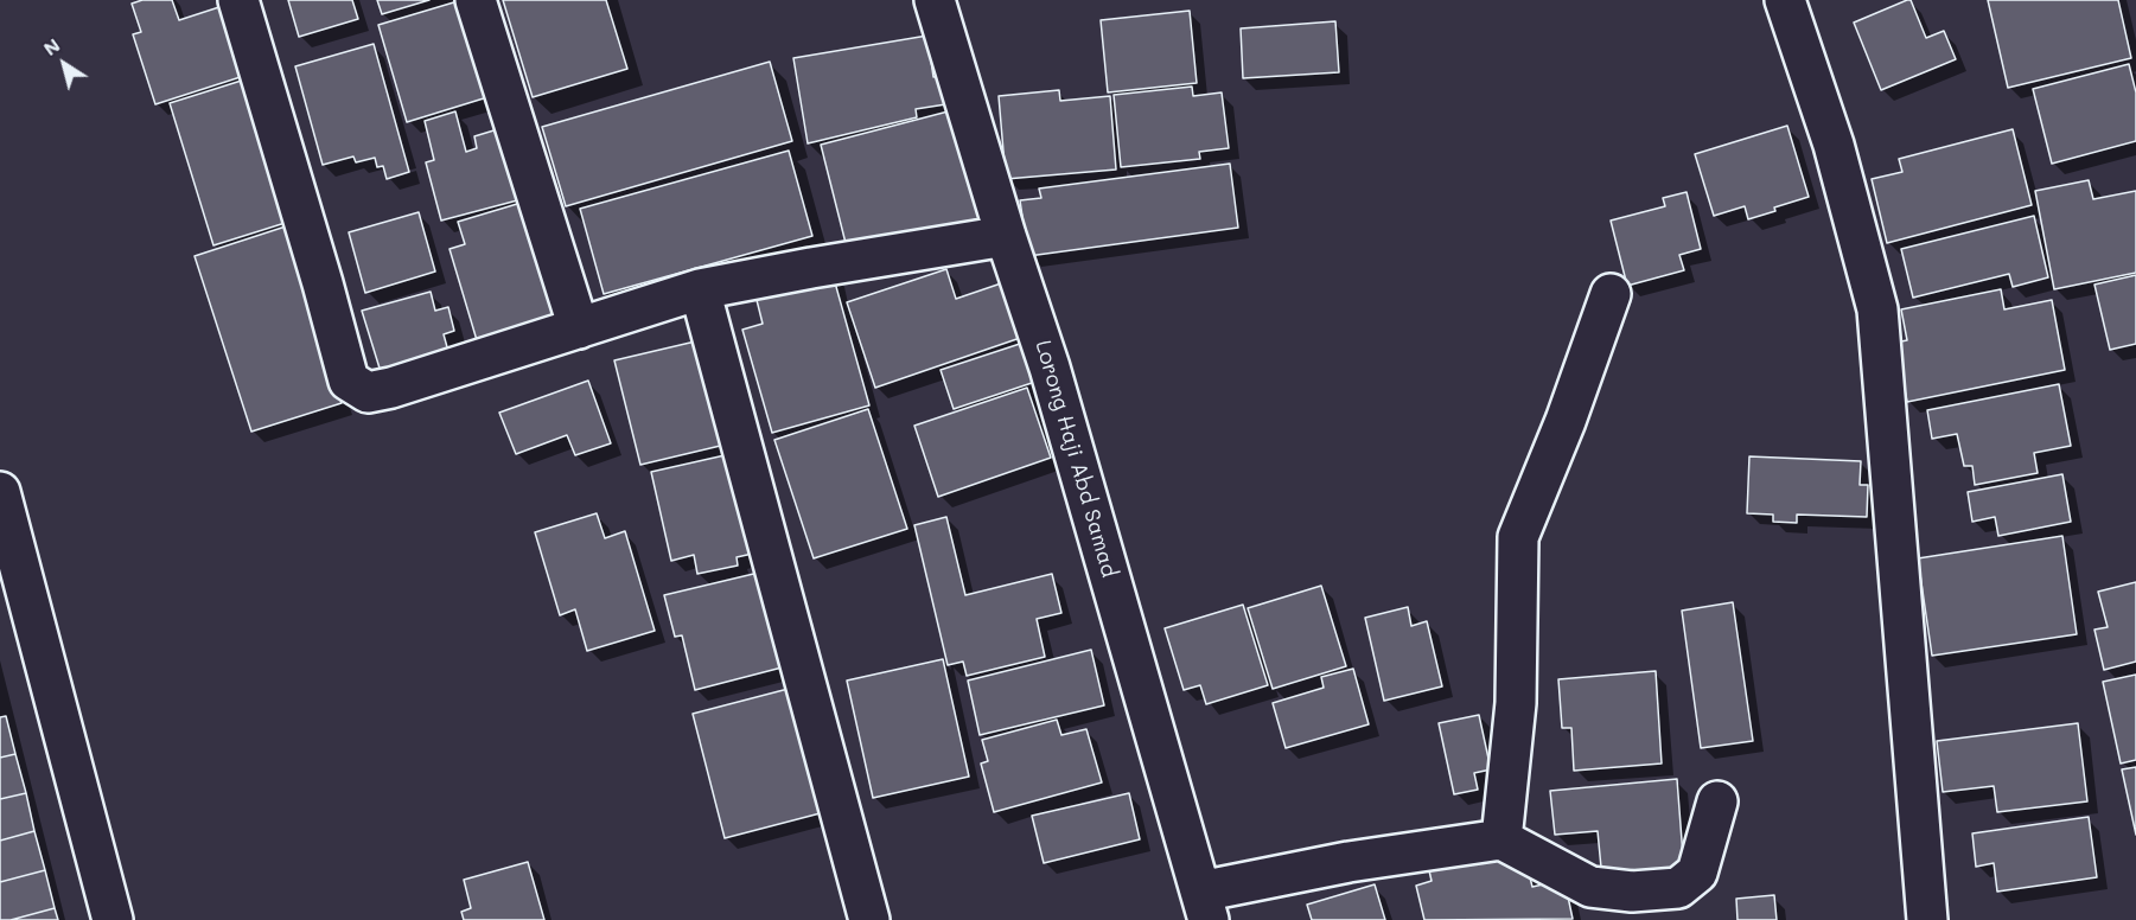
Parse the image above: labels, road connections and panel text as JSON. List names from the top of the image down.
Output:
{
  "streets": {
    "street": ["Lorong Haji Abd Samad"]
  },
  "north": "top left"
}
